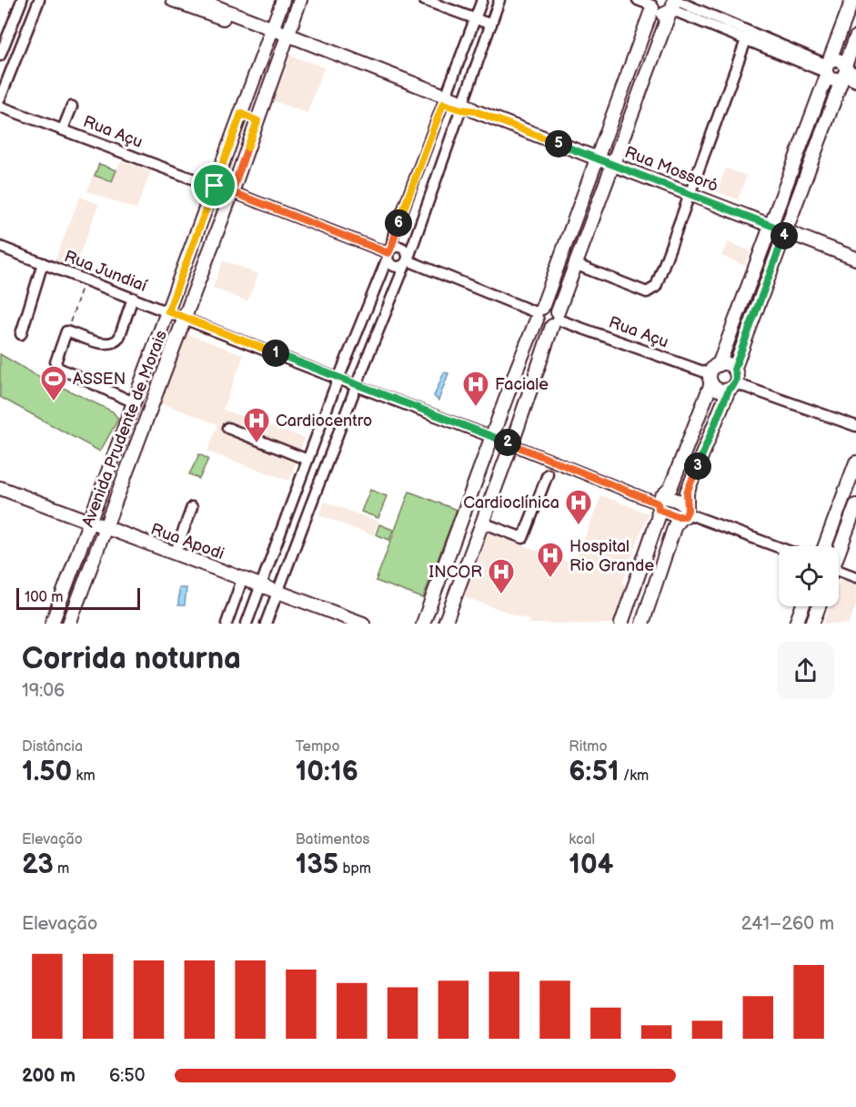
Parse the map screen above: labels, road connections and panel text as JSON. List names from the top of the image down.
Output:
{
  "streets": {
    "main road": ["Rua Mossoró", "Avenida Prudente de Morais", "Rua Apodi"],
    "street": ["Rua Açu", "Rua Jundiaí"]
  },
  "crossings": [
    ["Rua Açu", "Avenida Prudente de Morais"],
    ["Rua Mossoró", "Avenida Prudente de Morais"],
    ["Rua Jundiaí", "Avenida Prudente de Morais"],
    ["Avenida Prudente de Morais", "Rua Apodi"]
  ],
  "places": {
    "sports": ["ASSEN"],
    "hospital": [
      "Faciale",
      "Cardiocentro",
      "Cardioclínica",
      "Hospital Rio Grande",
      "INCOR"
    ]
  },
  "scale_bar": "100 m",
  "page": {
    "pins": [
      "5",
      "6",
      "4",
      "1",
      "2",
      "3"
    ],
    "scale": "100 m",
    "heading": ["Corrida noturna", "19:06"],
    "stats": [
      ["Distância", "1.50 km"],
      ["Tempo", "10:16"],
      ["Ritmo", "6:51 /km"],
      ["Elevação", "23 m"],
      ["Batimentos", "135 bpm"],
      ["kcal", "104"]
    ],
    "chart": ["Elevação", "241–260 m"],
    "list": [
      {
        "name": "200 m",
        "note": "6:50"
      }
    ]
  }
}
